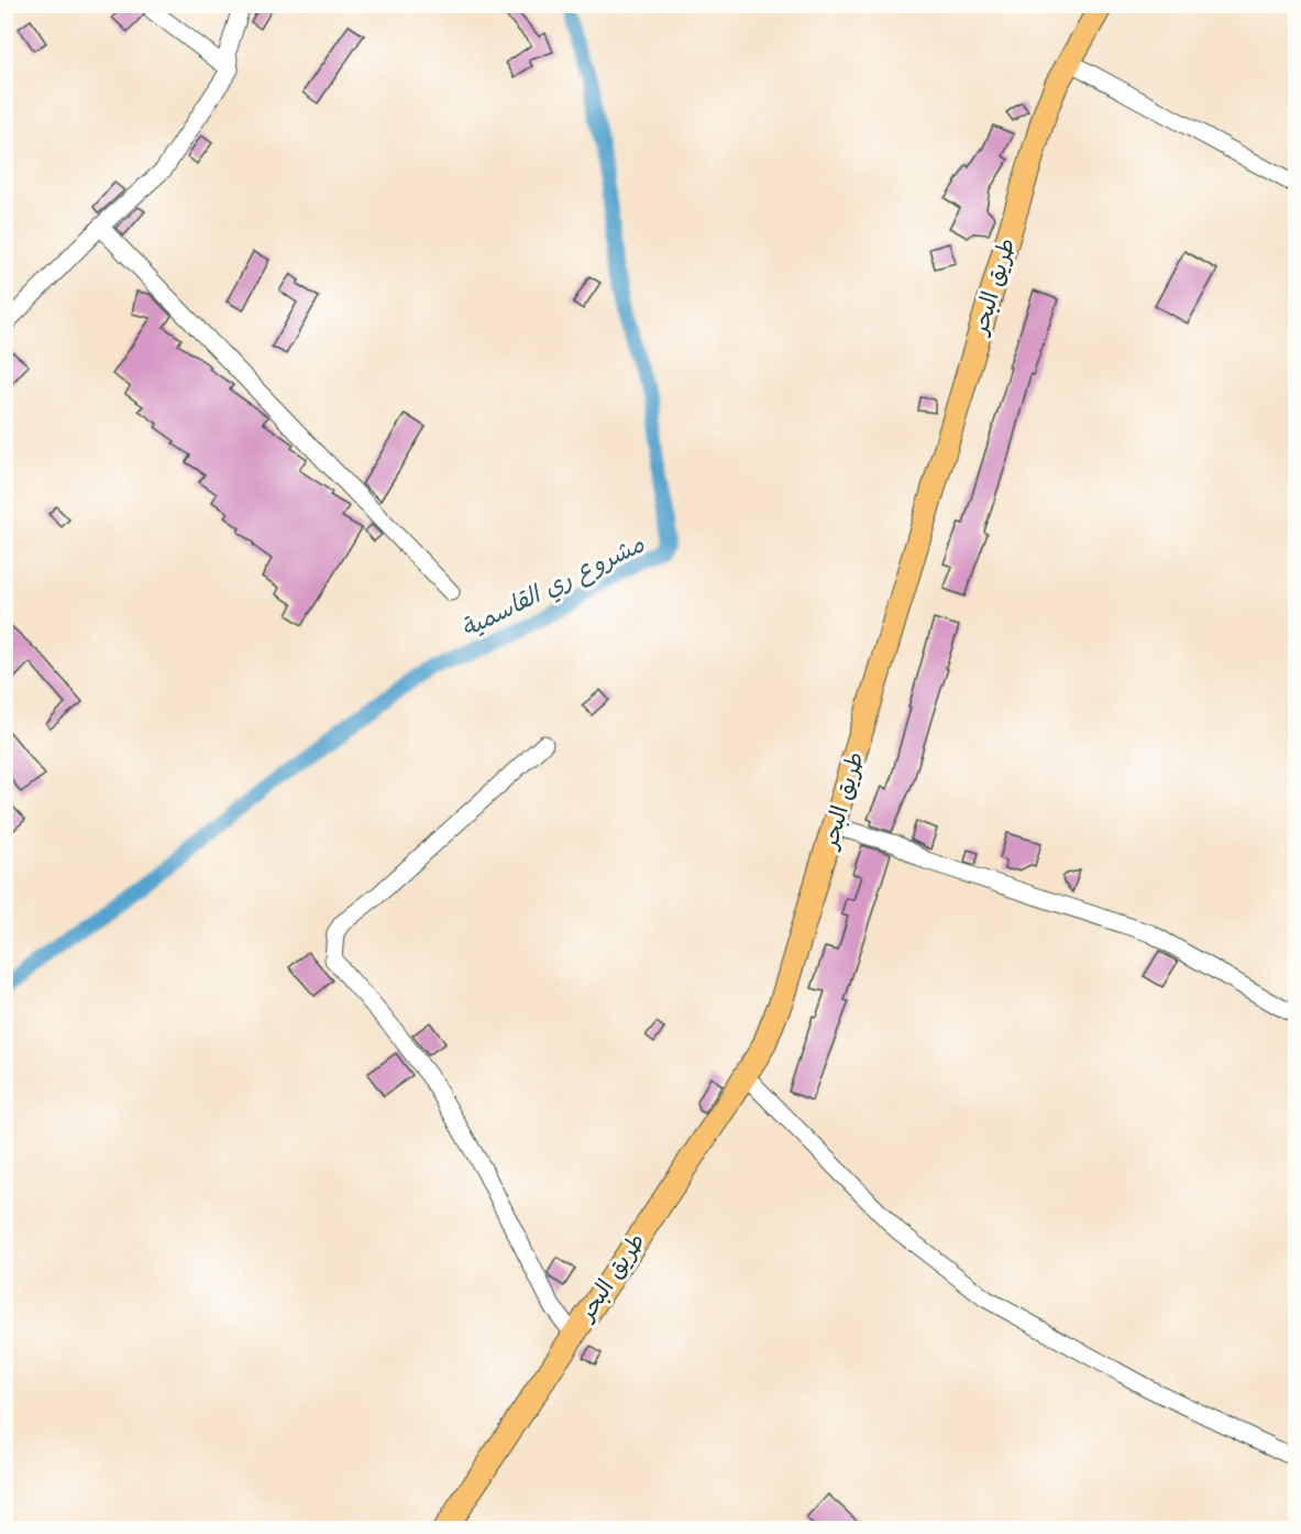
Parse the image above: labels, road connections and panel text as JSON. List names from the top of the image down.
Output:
{
  "streets": {
    "highway": ["طريق البحر"]
  },
  "water": ["مشروع ري القاسمية"]
}
